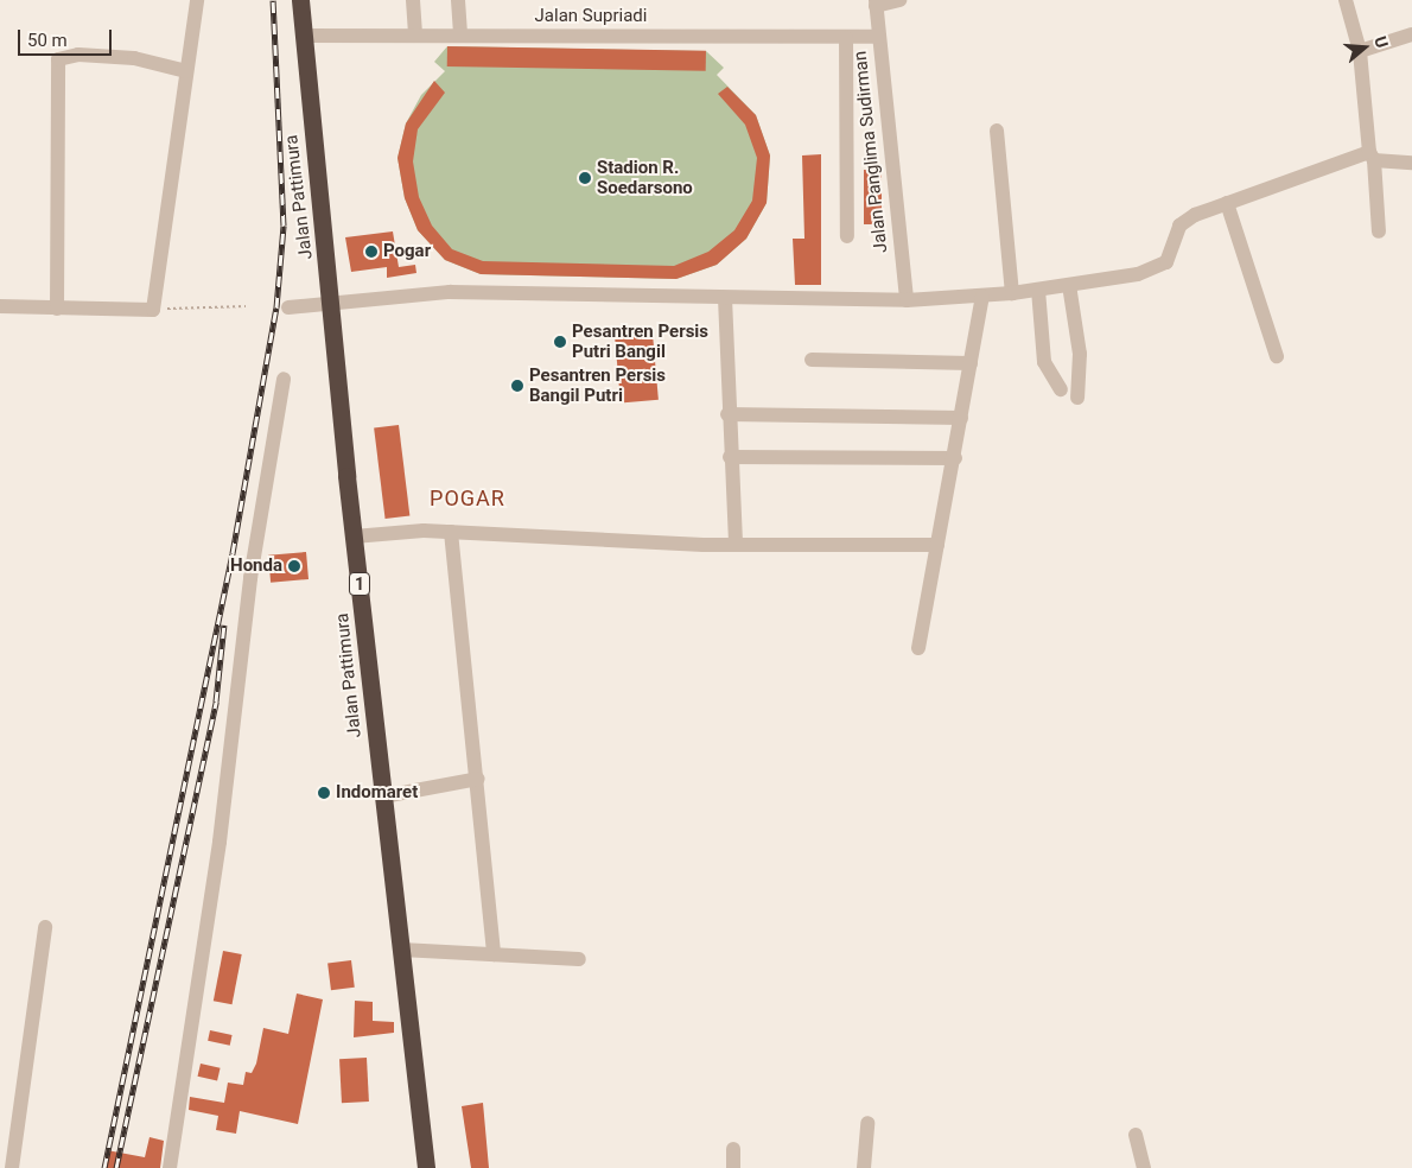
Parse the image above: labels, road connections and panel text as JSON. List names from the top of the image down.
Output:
{
  "streets": {
    "highway": ["Jalan Pattimura", "1"],
    "street": ["Jalan Supriadi", "Jalan Panglima Sudirman"]
  },
  "crossings": [
    ["Jalan Supriadi", "Jalan Panglima Sudirman"],
    ["Jalan Supriadi", "Jalan Pattimura"]
  ],
  "districts": ["POGAR"],
  "places": [
    "Stadion R. Soedarsono",
    "Pogar",
    "Pesantren Persis Putri Bangil",
    "Pesantren Persis Bangil Putri",
    "Honda",
    "Indomaret"
  ],
  "scale_bar": "50 m",
  "north": "right"
}
